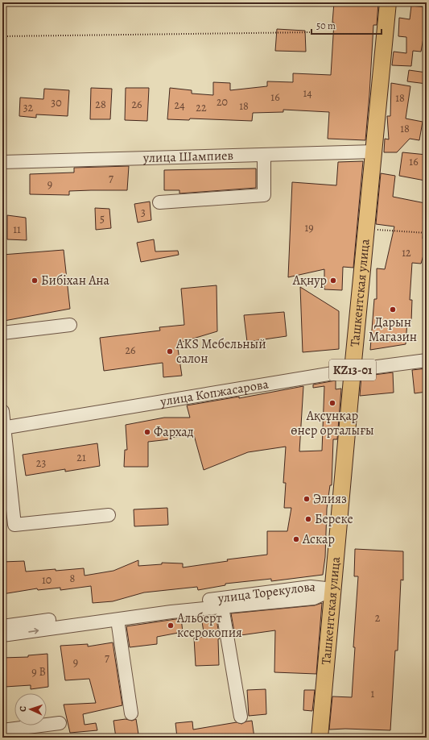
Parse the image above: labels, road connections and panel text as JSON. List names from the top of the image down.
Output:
{
  "streets": {
    "main road": ["Ташкентская улица", "KZ13-01"],
    "street": ["улица Шампиев", "улица Копжасарова", "улица Торекулова"]
  },
  "crossings": [
    ["улица Шампиев", "Ташкентская улица"],
    ["Ташкентская улица", "улица Копжасарова"],
    ["Ташкентская улица", "улица Торекулова"]
  ],
  "places": [
    "Бибіхан Ана",
    "Ақнур",
    "Дарын Магазин",
    "AKS Мебельный салон",
    "Ақсұнқар өнер орталығы",
    "Фархад",
    "Элияз",
    "Береке",
    "Аскар",
    "Альберт ксерокопия"
  ],
  "house_numbers": [
    "14",
    "16",
    "18",
    "20",
    "30",
    "28",
    "26",
    "24",
    "18",
    "32",
    "22",
    "18",
    "16",
    "7",
    "9",
    "3",
    "5",
    "19",
    "11",
    "12",
    "26",
    "21",
    "23",
    "8",
    "10",
    "2",
    "7",
    "9",
    "9 В",
    "1"
  ],
  "scale_bar": "50 m",
  "north": "left"
}
